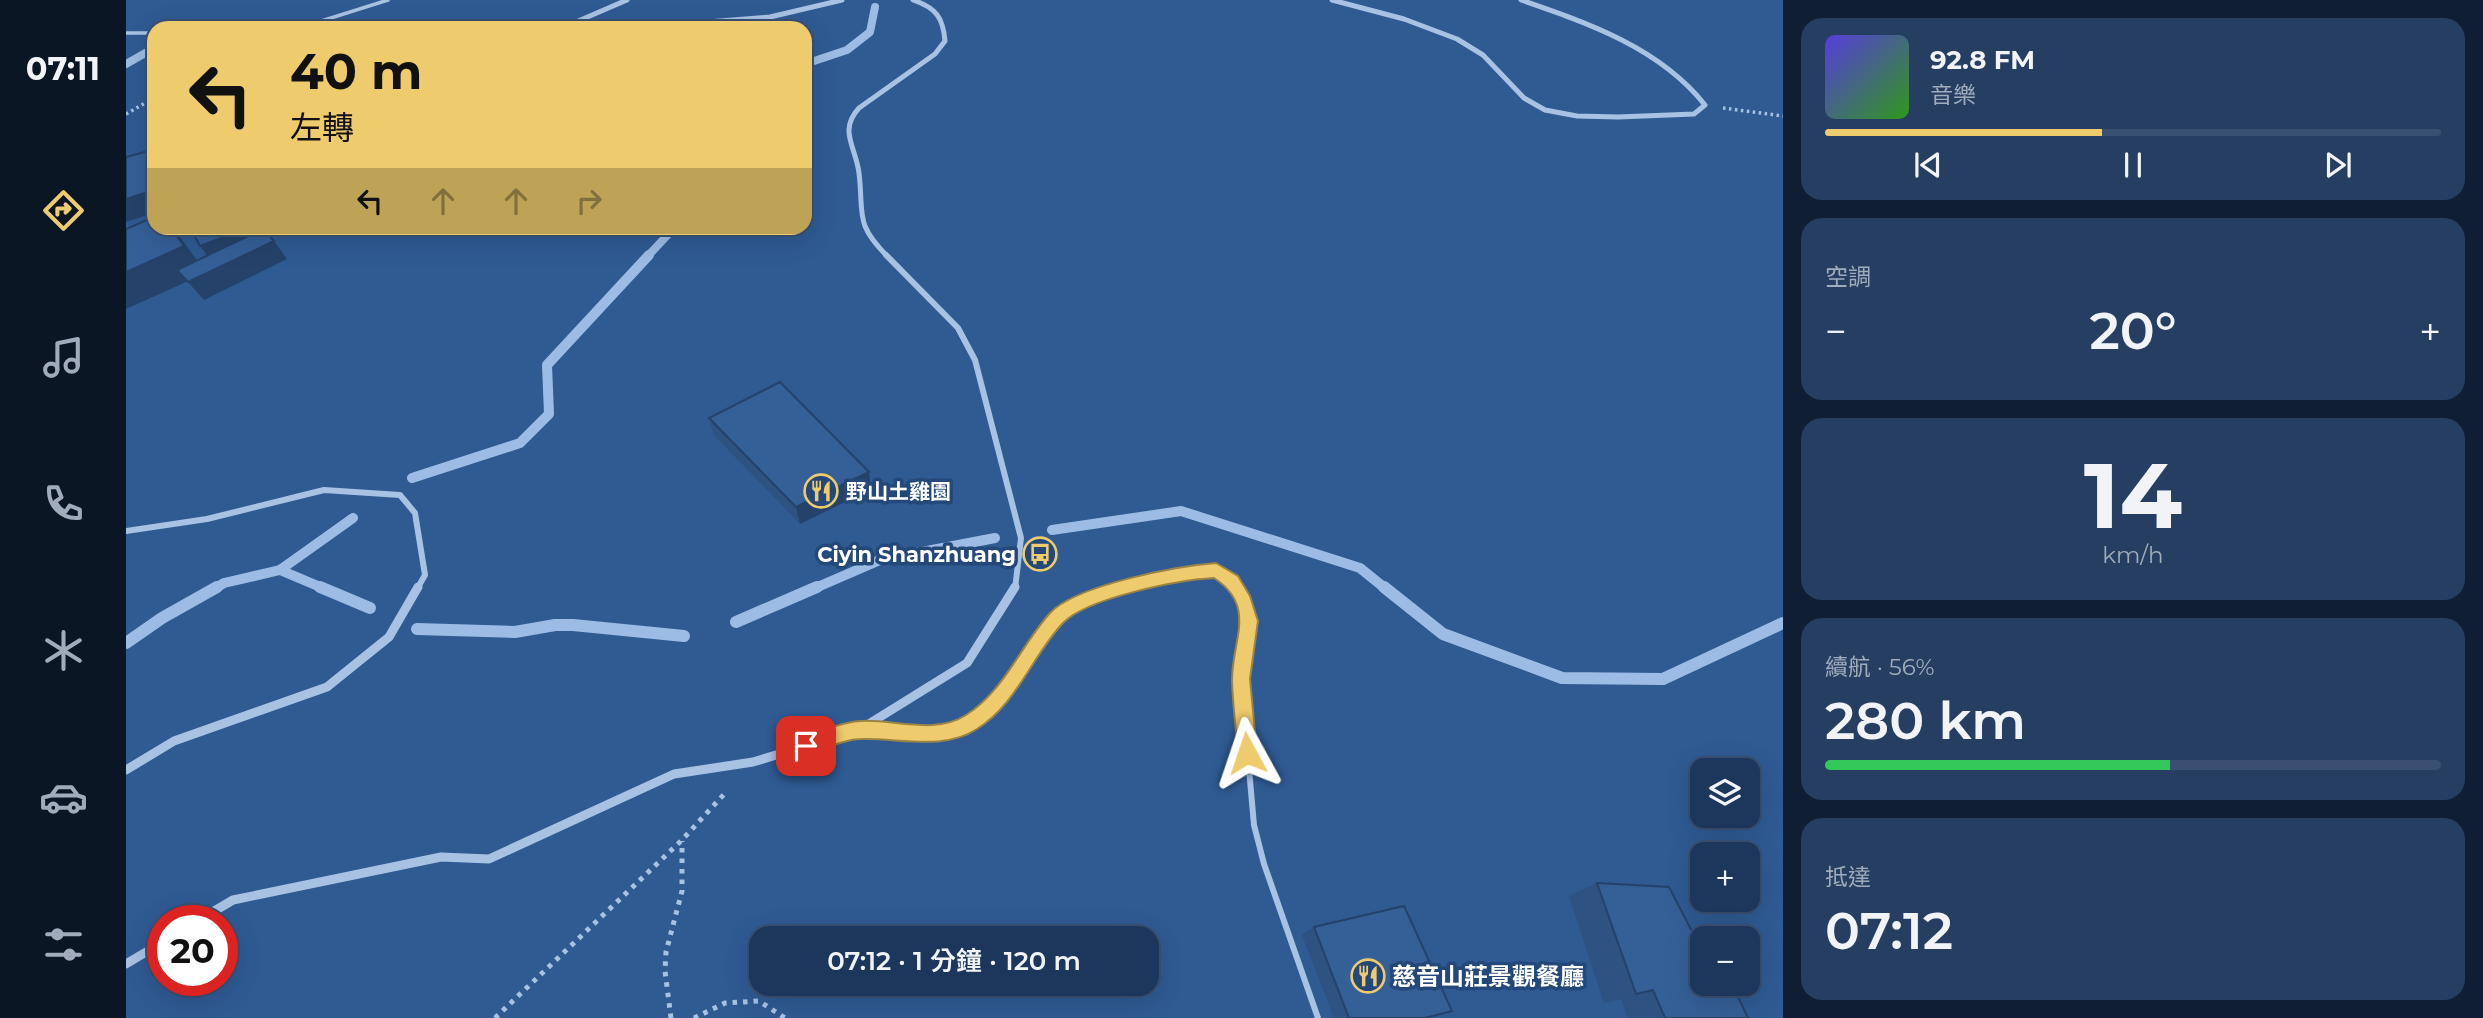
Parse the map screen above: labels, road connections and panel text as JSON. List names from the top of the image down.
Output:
{
  "places": {
    "restaurant": ["野山土雞園", "慈音山莊景觀餐廳"],
    "bus stop": ["Ciyin Shanzhuang"]
  },
  "page": {
    "tabs": "07:11",
    "turn": ["40 m", "左轉"],
    "song": ["92.8 FM", "音樂"],
    "tile": [
      "空調",
      ["14", "km/h"],
      ["續航 · 56%", "280 km"],
      ["抵達", "07:12"]
    ],
    "heat": ["−", "20°", "+"],
    "map_buttons": ["+", "−"],
    "limit": "20",
    "trip": "07:12 · 1 分鐘 · 120 m"
  }
}
